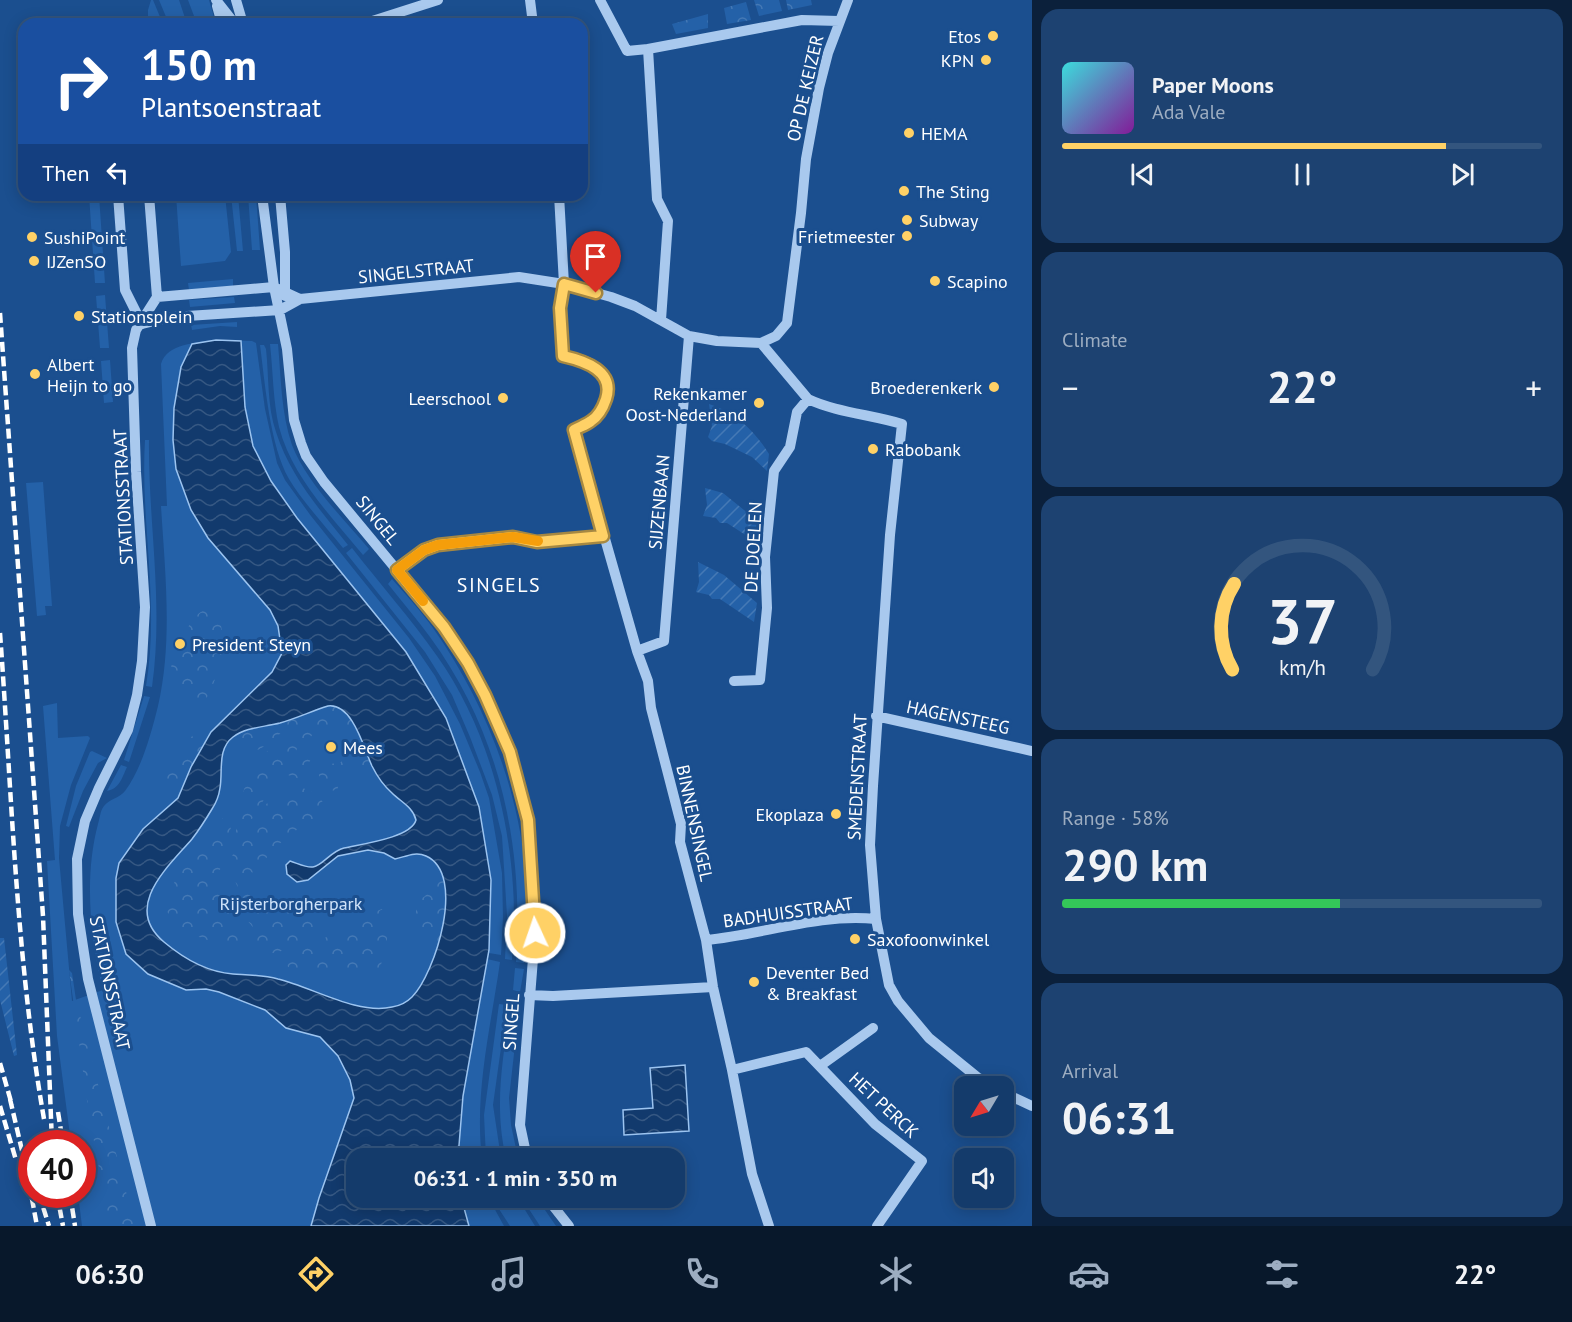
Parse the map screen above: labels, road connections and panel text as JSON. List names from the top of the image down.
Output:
{
  "streets": {
    "street": [
      "OP DE KEIZER",
      "SINGELSTRAAT",
      "STATIONSSTRAAT",
      "SIJZENBAAN",
      "SINGEL",
      "DE DOELEN",
      "HAGENSTEEG",
      "SMEDENSTRAAT",
      "BINNENSINGEL",
      "BADHUISSTRAAT",
      "HET PERCK"
    ]
  },
  "crossings": [
    ["SINGELSTRAAT", "SIJZENBAAN"],
    ["SINGELSTRAAT", "BINNENSINGEL"],
    ["SIJZENBAAN", "BINNENSINGEL"],
    ["DE DOELEN", "SMEDENSTRAAT"],
    ["HAGENSTEEG", "SMEDENSTRAAT"],
    ["SMEDENSTRAAT", "BADHUISSTRAAT"],
    ["BINNENSINGEL", "BADHUISSTRAAT"],
    ["BINNENSINGEL", "HET PERCK"]
  ],
  "districts": ["SINGELS"],
  "parks": ["Rijsterborgherpark"],
  "places": [
    "Etos",
    "KPN",
    "HEMA",
    "The Sting",
    "Subway",
    "Frietmeester",
    "SushiPoint",
    "IJZenSO",
    "Scapino",
    "Stationsplein",
    "Albert Heijn to go",
    "Broederenkerk",
    "Leerschool",
    "Rekenkamer Oost-Nederland",
    "Rabobank",
    "President Steyn",
    "Mees",
    "Ekoplaza",
    "Saxofoonwinkel",
    "Deventer Bed & Breakfast"
  ],
  "north": "bottom left",
  "page": {
    "turn": ["150 m", "Plantsoenstraat"],
    "song": ["Paper Moons", "Ada Vale"],
    "then": "Then",
    "tile": [
      "Climate",
      ["Range · 58%", "290 km"],
      ["Arrival", "06:31"]
    ],
    "heat": ["−", "22°", "+"],
    "limit": "40",
    "trip": "06:31 · 1 min · 350 m",
    "tabs": ["06:30", "22°"],
    "gauge": ["37", "km/h"]
  }
}
